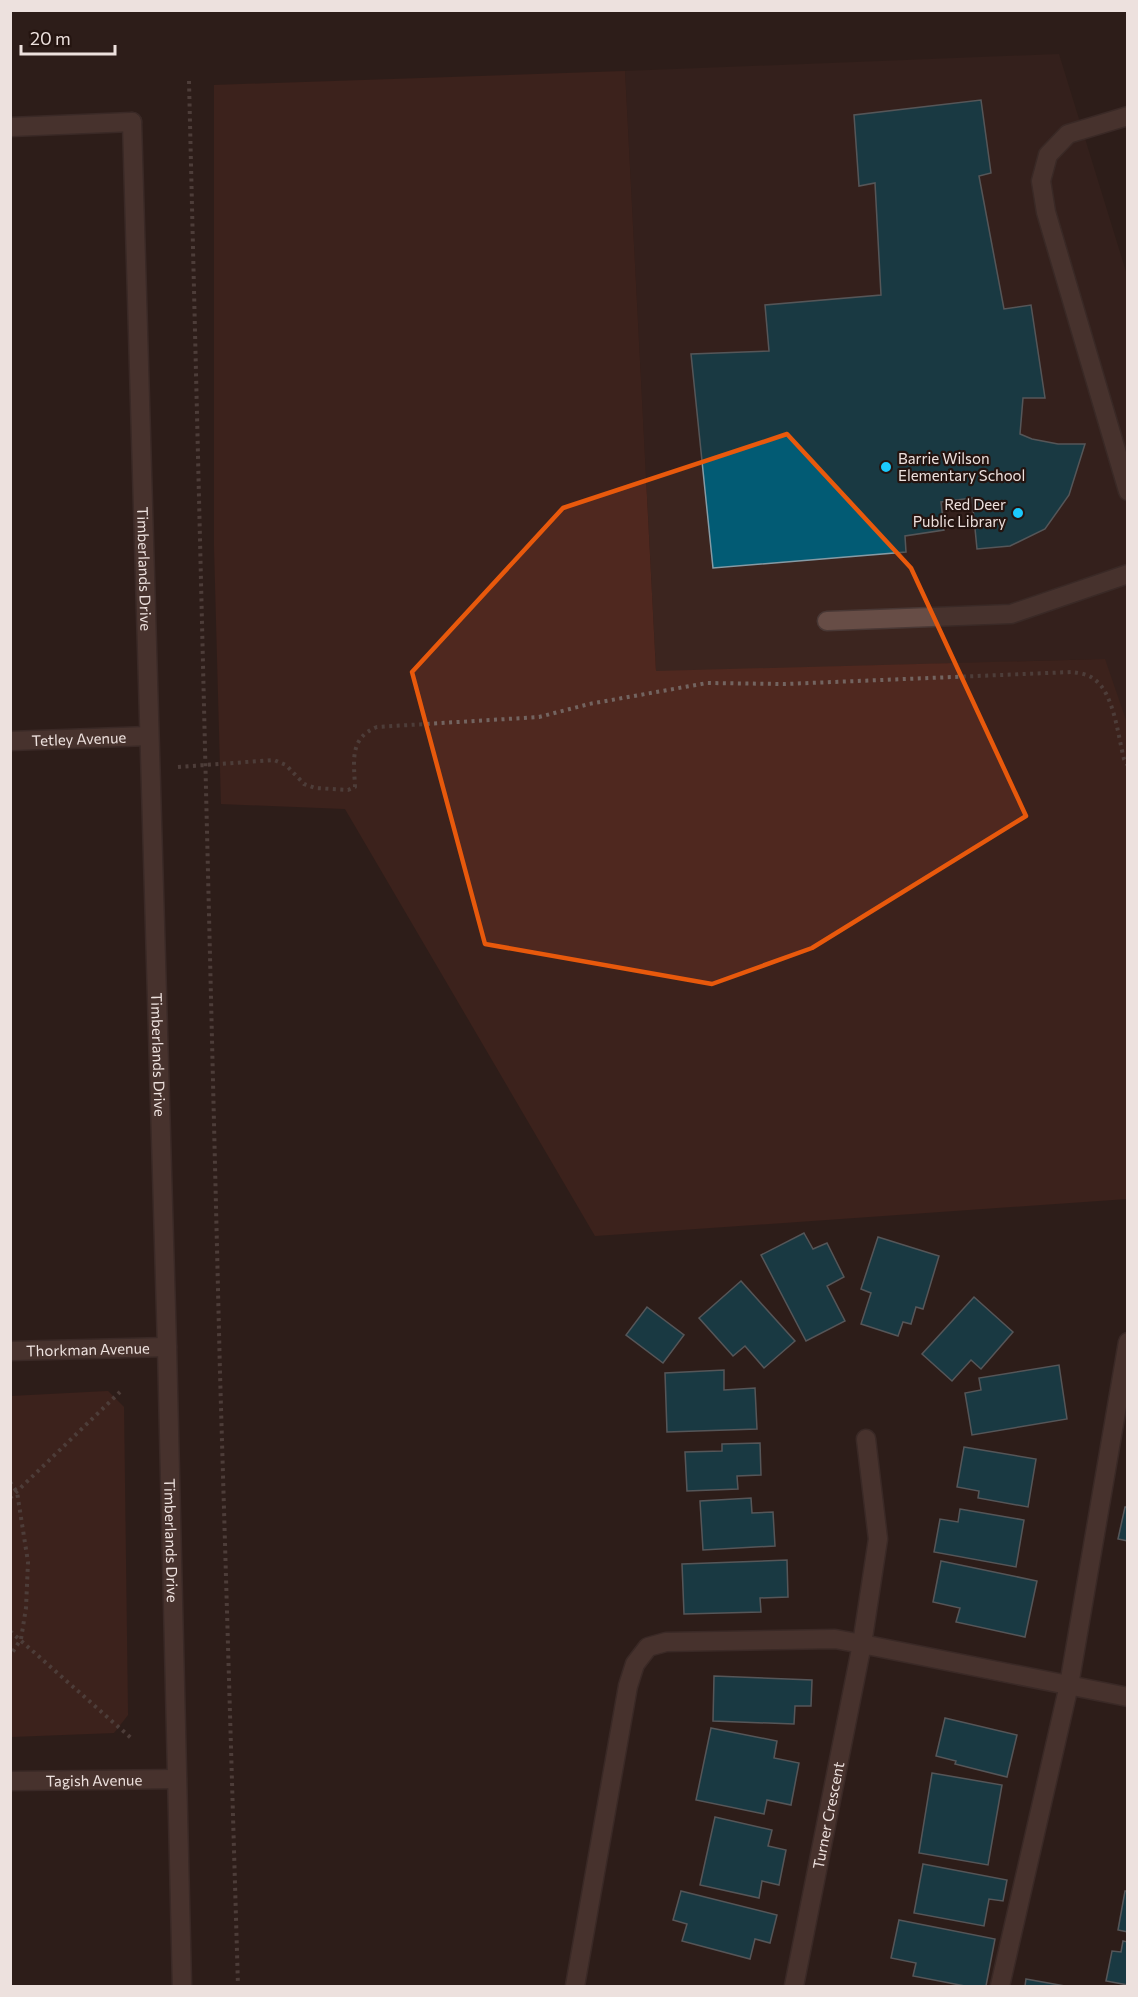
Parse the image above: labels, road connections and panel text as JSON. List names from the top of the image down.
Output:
{
  "streets": {
    "street": [
      "Timberlands Drive",
      "Tetley Avenue",
      "Thorkman Avenue",
      "Tagish Avenue",
      "Turner Crescent"
    ]
  },
  "crossings": [
    ["Timberlands Drive", "Tetley Avenue"],
    ["Timberlands Drive", "Thorkman Avenue"],
    ["Timberlands Drive", "Tagish Avenue"]
  ],
  "places": ["Barrie Wilson Elementary School", "Red Deer Public Library"],
  "scale_bar": "20 m"
}
